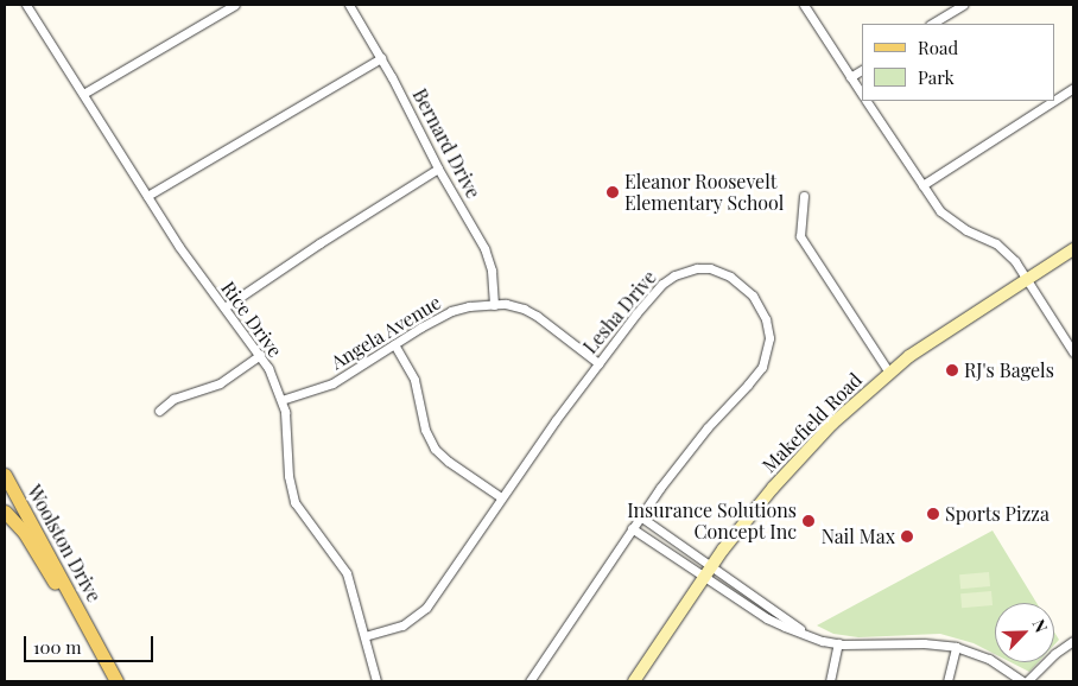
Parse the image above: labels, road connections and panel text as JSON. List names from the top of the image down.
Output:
{
  "streets": {
    "main road": ["Woolston Drive"],
    "street": [
      "Bernard Drive",
      "Lesha Drive",
      "Rice Drive",
      "Angela Avenue",
      "Makefield Road"
    ]
  },
  "crossings": [
    ["Bernard Drive", "Angela Avenue"],
    ["Lesha Drive", "Rice Drive"],
    ["Lesha Drive", "Angela Avenue"],
    ["Rice Drive", "Angela Avenue"]
  ],
  "places": [
    "Eleanor Roosevelt Elementary School",
    "RJ's Bagels",
    "Sports Pizza",
    "Insurance Solutions Concept Inc",
    "Nail Max"
  ],
  "legend": ["Road", "Park"],
  "scale_bar": "100 m",
  "north": "top right"
}
